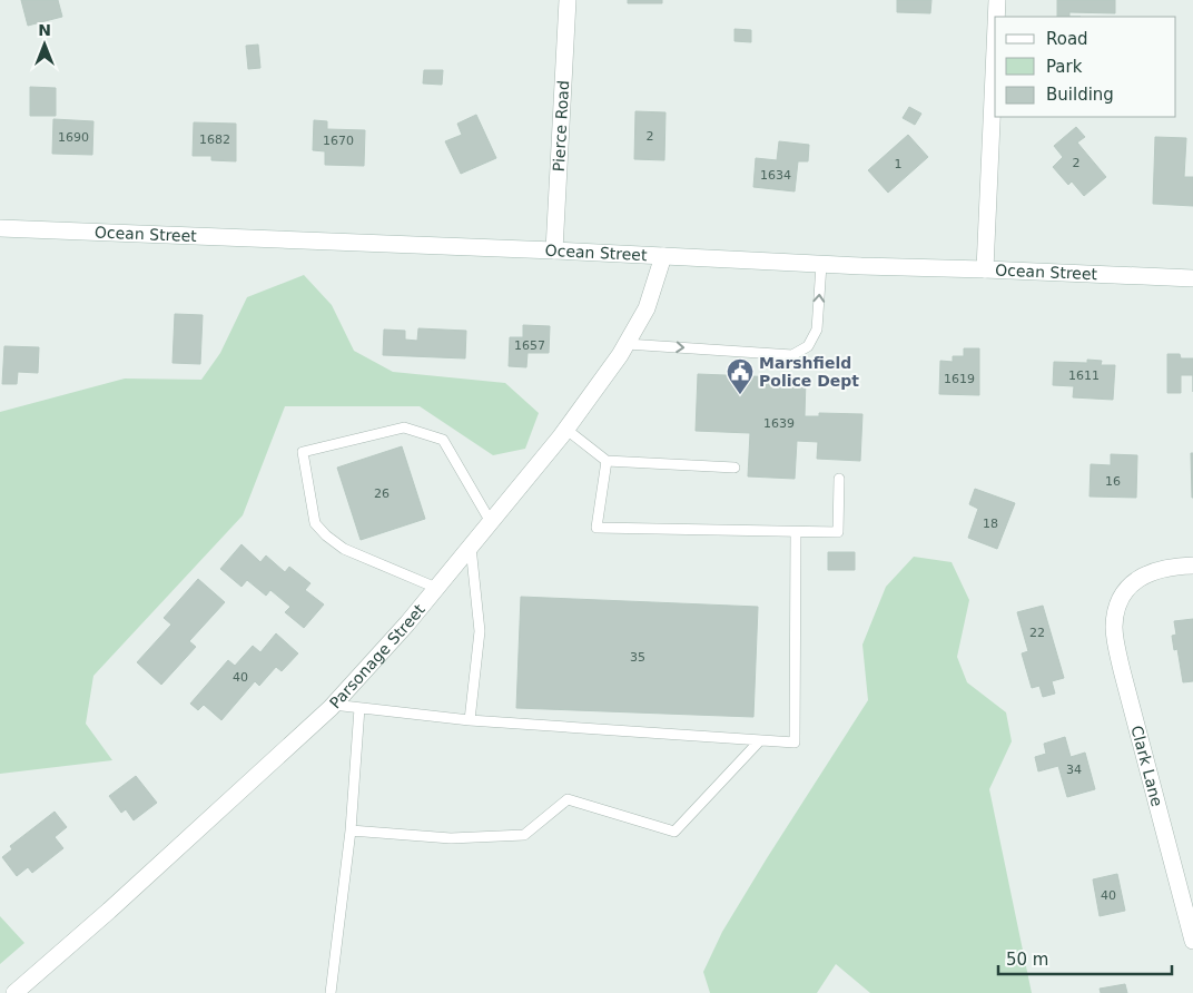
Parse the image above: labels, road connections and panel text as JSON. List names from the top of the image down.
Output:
{
  "streets": {
    "street": [
      "Pierce Road",
      "Ocean Street",
      "Parsonage Street",
      "Clark Lane"
    ]
  },
  "crossings": [
    ["Pierce Road", "Ocean Street"],
    ["Ocean Street", "Parsonage Street"]
  ],
  "places": {
    "public building": ["Marshfield Police Dept"]
  },
  "house_numbers": [
    "2",
    "1690",
    "1682",
    "1670",
    "2",
    "1",
    "1634",
    "1657",
    "1611",
    "1619",
    "1639",
    "16",
    "26",
    "18",
    "22",
    "35",
    "40",
    "34",
    "40"
  ],
  "legend": ["Road", "Park", "Building"],
  "scale_bar": "50 m",
  "north": "top"
}
